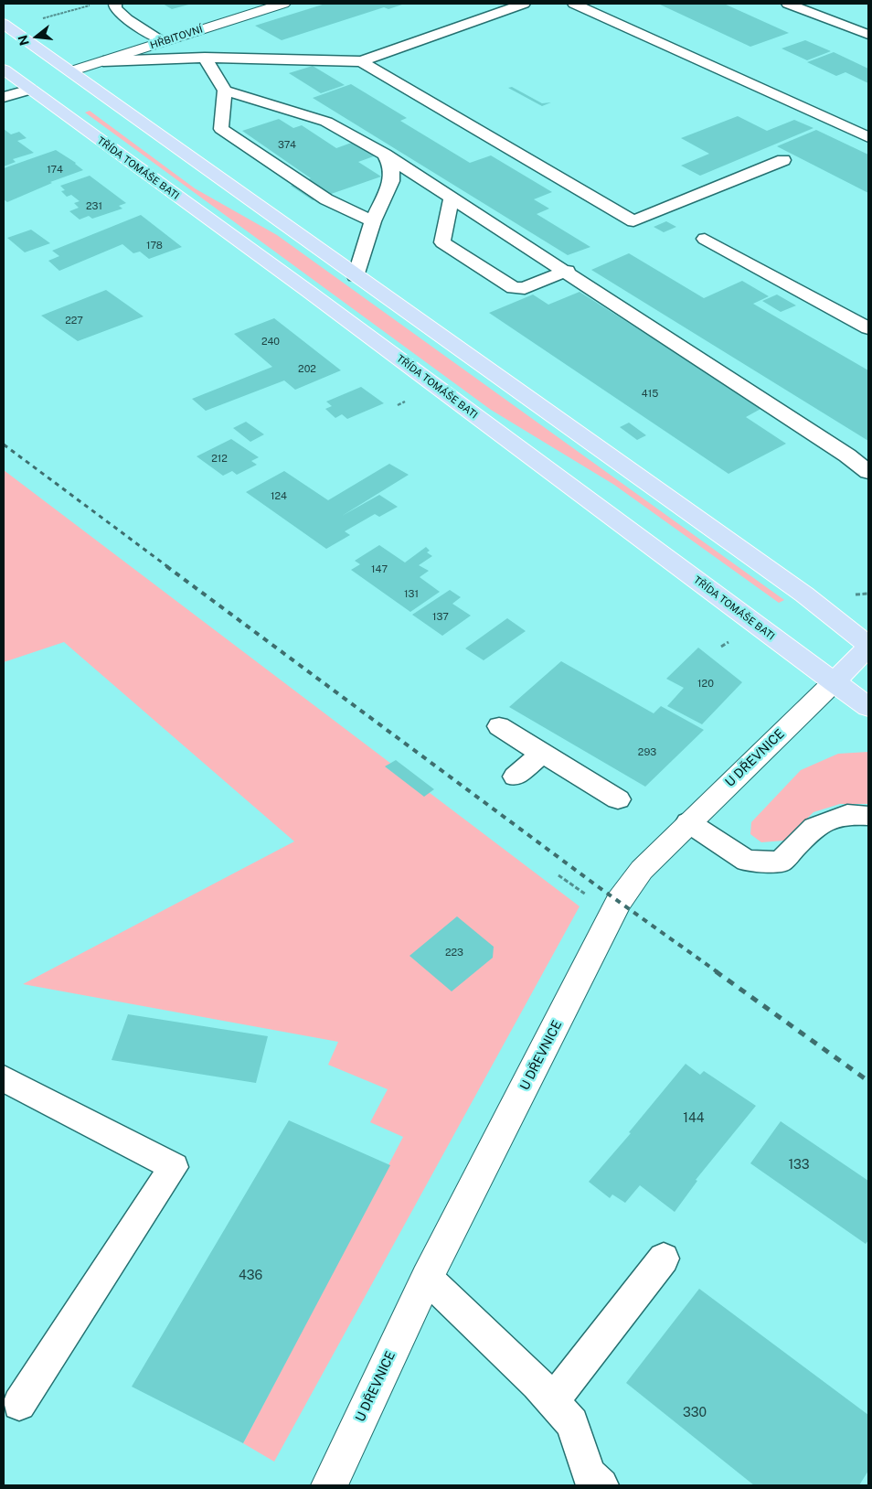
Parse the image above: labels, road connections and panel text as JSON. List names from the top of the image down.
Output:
{
  "streets": {
    "main road": ["TŘÍDA TOMÁŠE BATI"],
    "street": ["HŘBITOVNÍ", "U DŘEVNICE"]
  },
  "crossings": [
    ["HŘBITOVNÍ", "TŘÍDA TOMÁŠE BATI"],
    ["TŘÍDA TOMÁŠE BATI", "U DŘEVNICE"]
  ],
  "house_numbers": [
    "374",
    "174",
    "231",
    "178",
    "227",
    "240",
    "202",
    "415",
    "212",
    "124",
    "147",
    "131",
    "137",
    "120",
    "293",
    "223",
    "144",
    "133",
    "436",
    "330"
  ],
  "north": "left"
}
